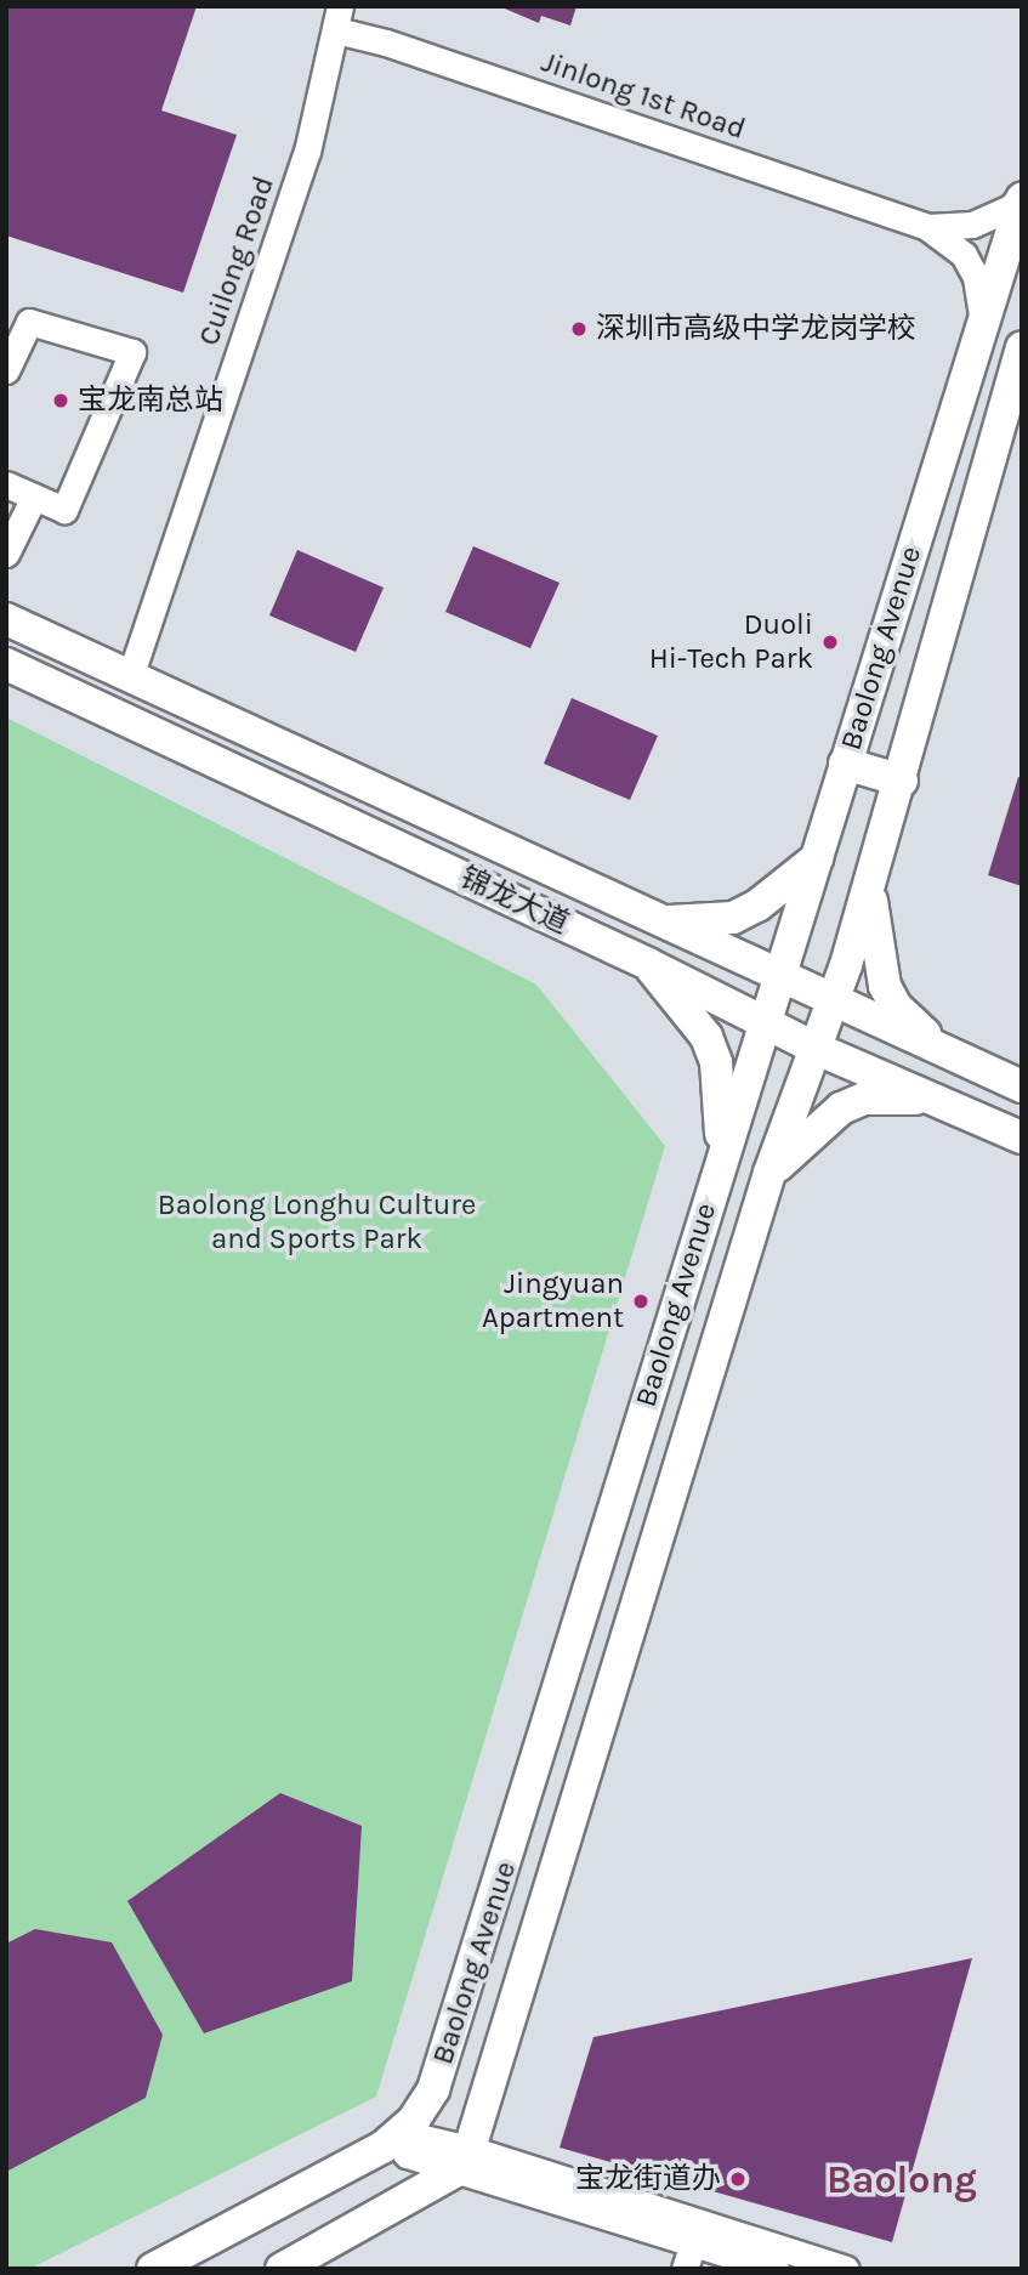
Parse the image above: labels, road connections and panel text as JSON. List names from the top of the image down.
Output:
{
  "streets": {
    "main road": ["Baolong Avenue", "锦龙大道"],
    "street": ["Jinlong 1st Road", "Cuilong Road"]
  },
  "crossings": [
    ["Jinlong 1st Road", "Cuilong Road"],
    ["Jinlong 1st Road", "Baolong Avenue"],
    ["Cuilong Road", "锦龙大道"],
    ["Baolong Avenue", "锦龙大道"]
  ],
  "districts": ["Baolong"],
  "parks": ["Baolong Longhu Culture and Sports Park"],
  "places": [
    "深圳市高级中学龙岗学校",
    "宝龙南总站",
    "Duoli Hi-Tech Park",
    "Jingyuan Apartment",
    "宝龙街道办"
  ]
}
